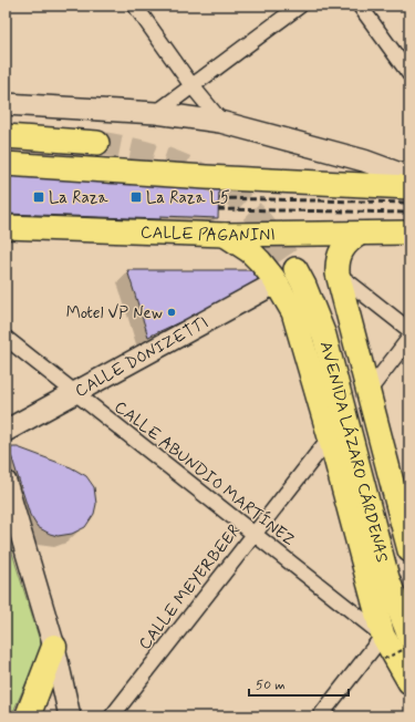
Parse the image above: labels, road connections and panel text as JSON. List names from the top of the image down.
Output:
{
  "streets": {
    "main road": ["CALLE PAGANINI", "CALLE DONIZETTI", "AVENIDA LÁZARO CÁRDENAS"],
    "street": ["CALLE ABUNDIO MARTÍNEZ", "CALLE MEYERBEER"]
  },
  "crossings": [
    ["CALLE DONIZETTI", "CALLE ABUNDIO MARTÍNEZ"],
    ["CALLE ABUNDIO MARTÍNEZ", "CALLE MEYERBEER"]
  ],
  "places": {
    "transit": ["La Raza", "La Raza L5"],
    "other": ["Motel VP New"]
  },
  "scale_bar": "50 m"
}
